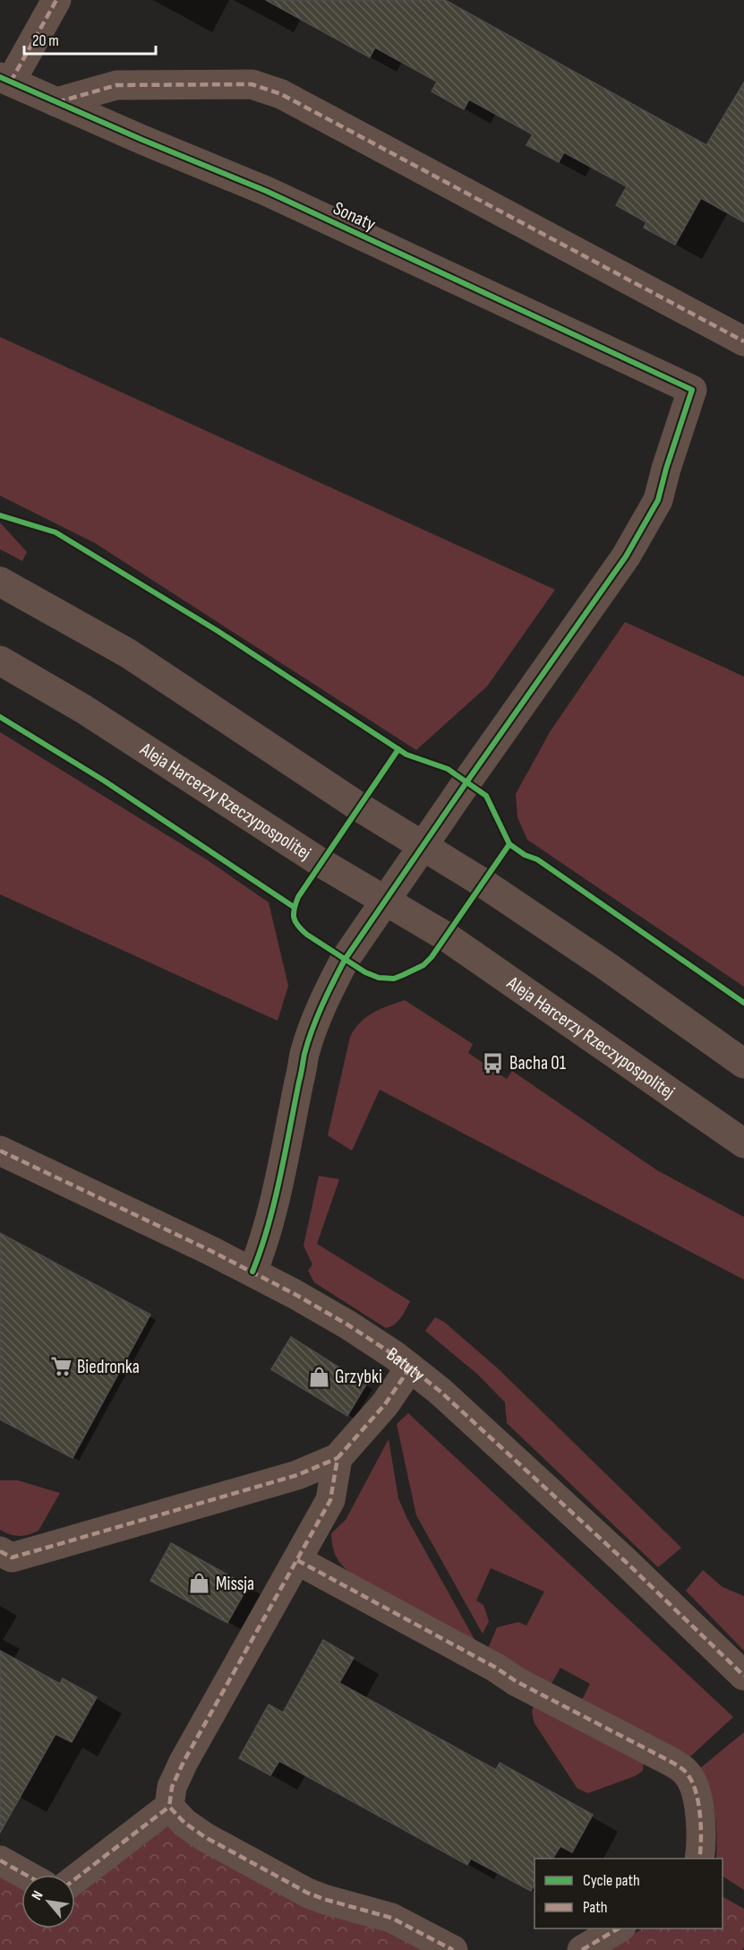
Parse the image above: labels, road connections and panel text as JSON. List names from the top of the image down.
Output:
{
  "streets": {
    "street": ["Sonaty", "Aleja Harcerzy Rzeczypospolitej", "Batuty"]
  },
  "places": {
    "bus stop": ["Bacha 01"],
    "supermarket": ["Biedronka"],
    "shop": ["Grzybki", "Missja"]
  },
  "legend": ["Cycle path", "Path"],
  "scale_bar": "20 m",
  "north": "top left"
}
